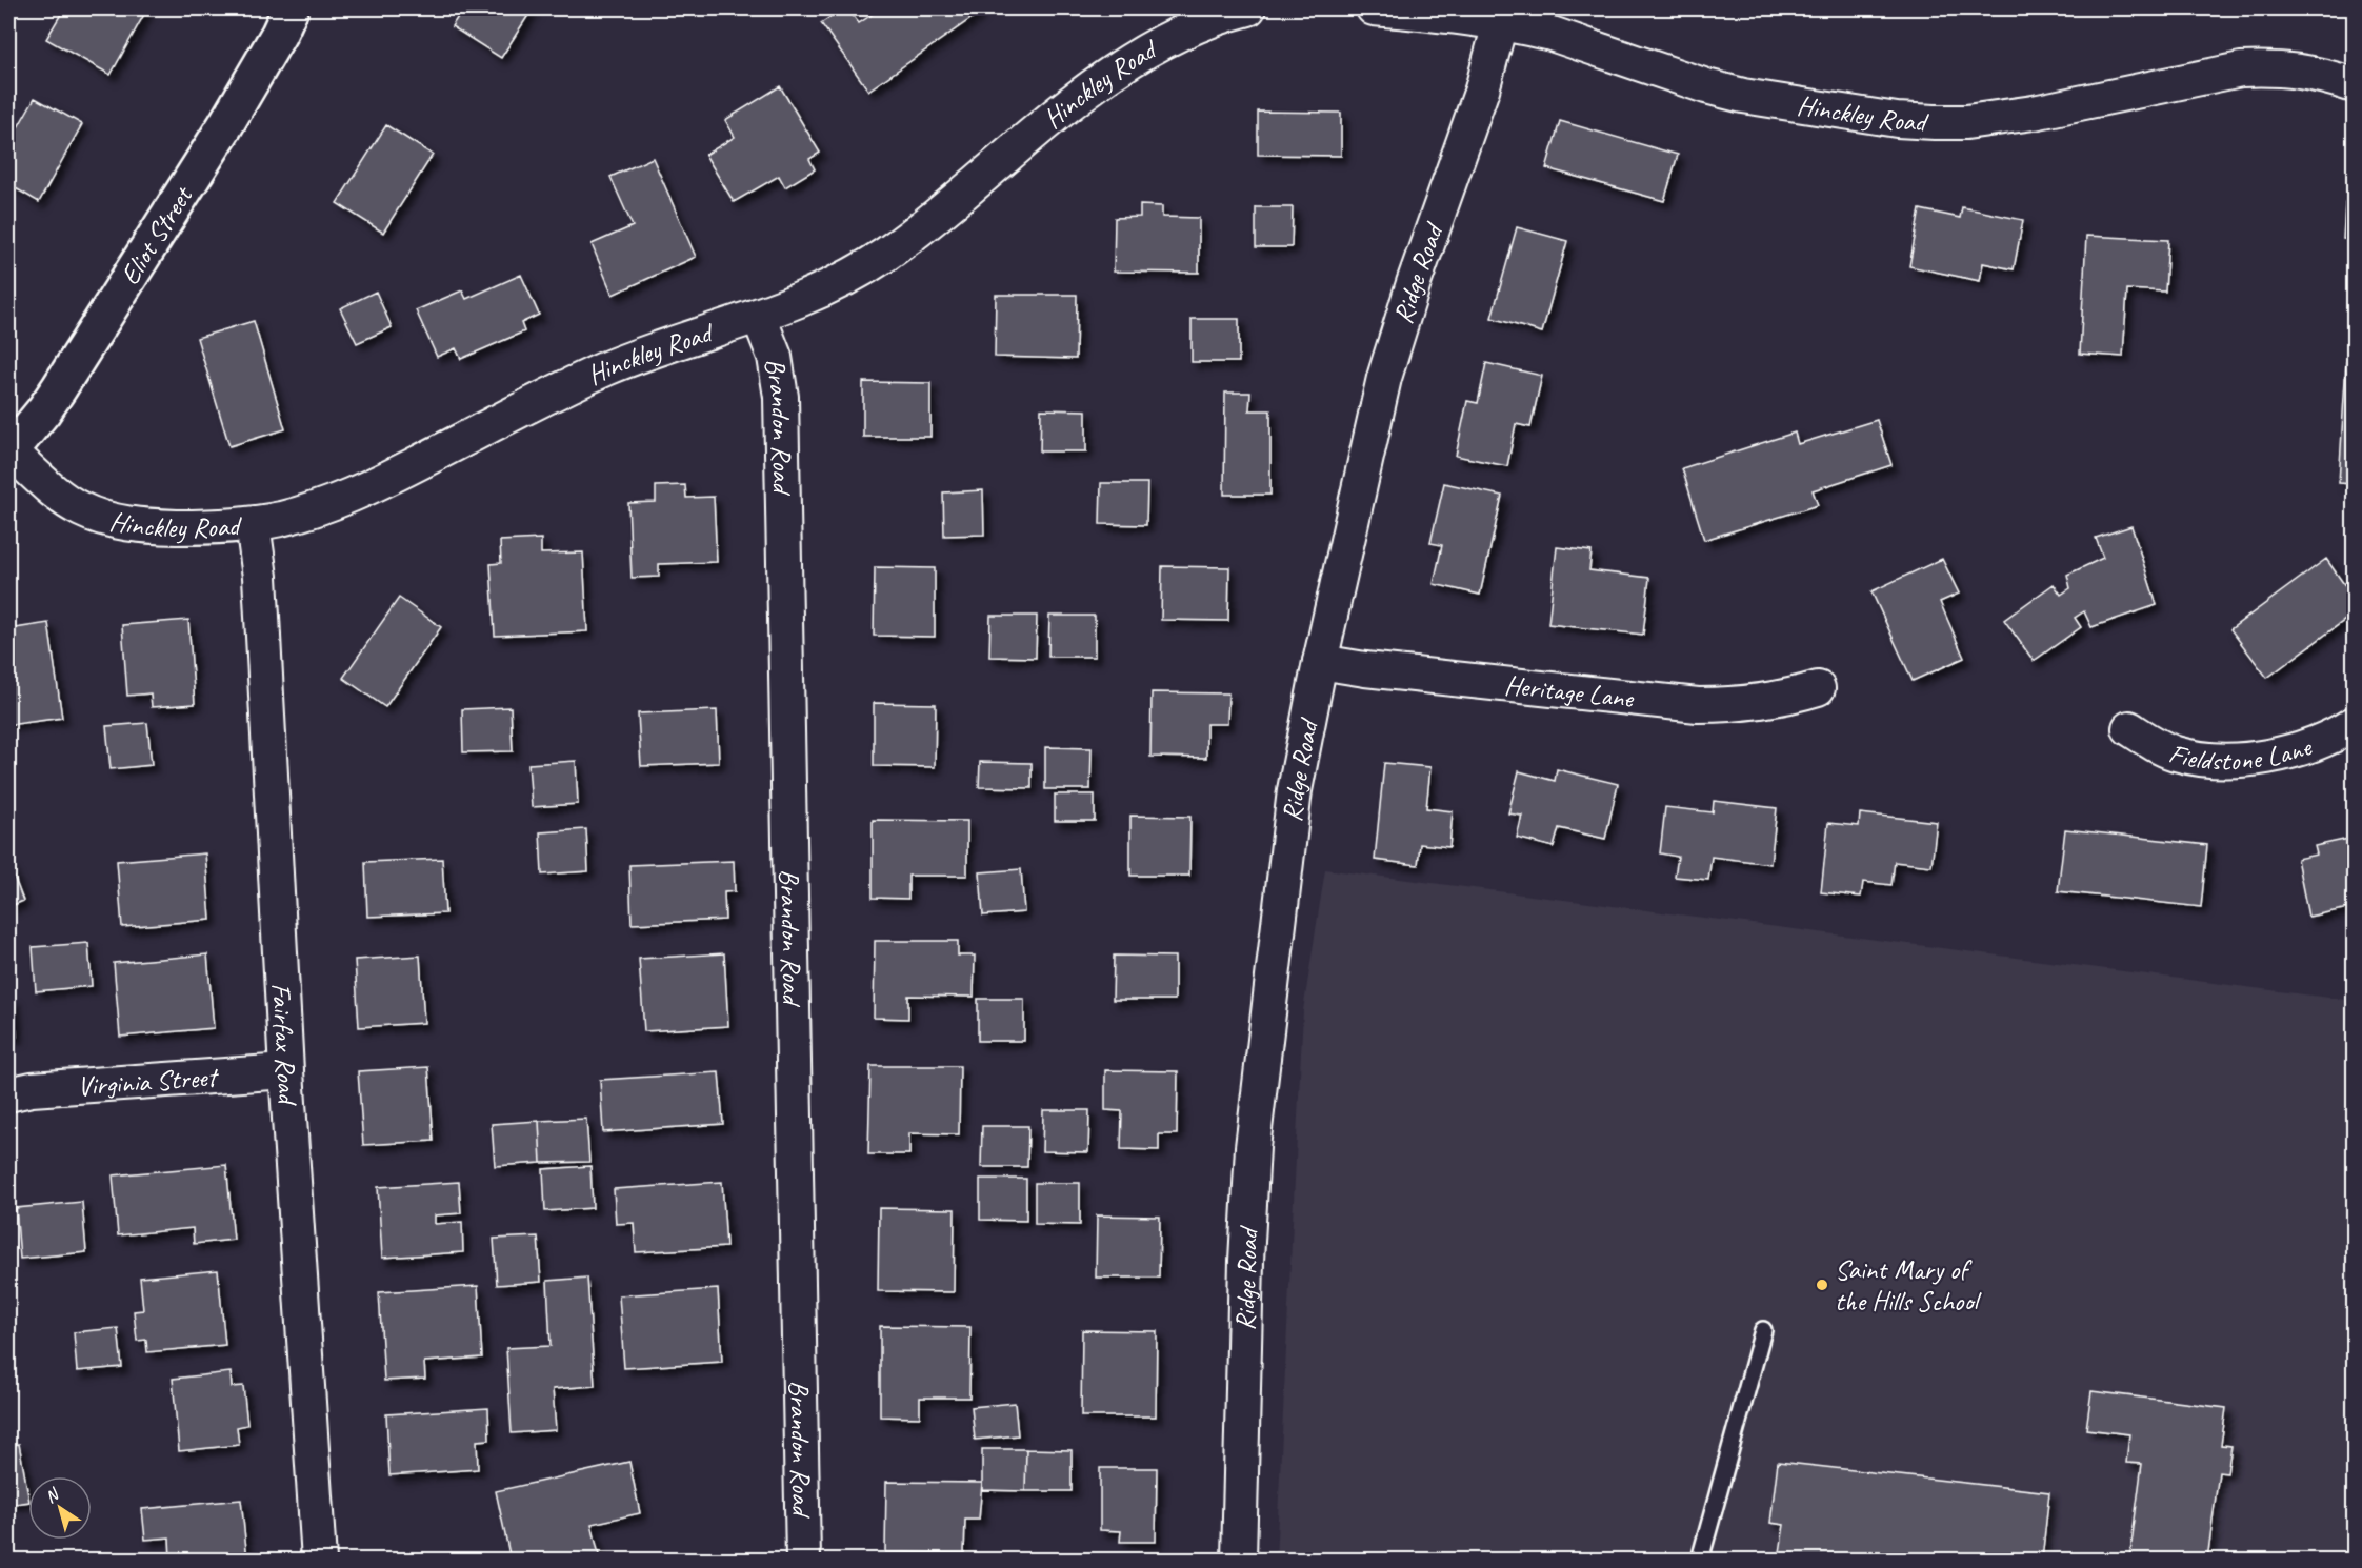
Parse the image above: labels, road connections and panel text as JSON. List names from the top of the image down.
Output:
{
  "streets": {
    "street": [
      "Hinckley Road",
      "Eliot Street",
      "Ridge Road",
      "Brandon Road",
      "Heritage Lane",
      "Fieldstone Lane",
      "Fairfax Road",
      "Virginia Street"
    ]
  },
  "crossings": [
    ["Hinckley Road", "Eliot Street"],
    ["Hinckley Road", "Ridge Road"],
    ["Hinckley Road", "Brandon Road"],
    ["Hinckley Road", "Fairfax Road"],
    ["Ridge Road", "Heritage Lane"],
    ["Fairfax Road", "Virginia Street"]
  ],
  "places": ["Saint Mary of the Hills School"],
  "north": "top left"
}
